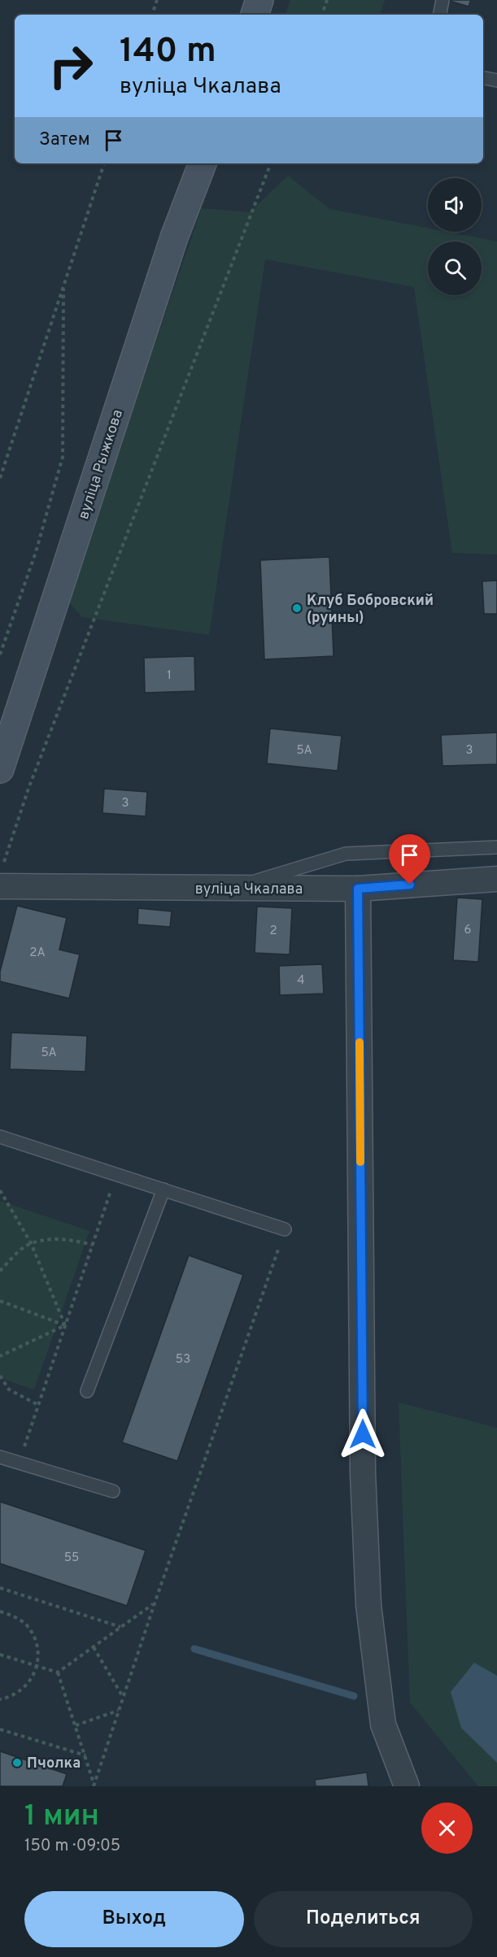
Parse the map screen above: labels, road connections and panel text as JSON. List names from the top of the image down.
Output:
{
  "streets": {
    "main road": ["вуліца Рыжкова"],
    "street": ["вуліца Чкалава"]
  },
  "places": ["Клуб Бобровский (руины)", "Пчолка"],
  "house_numbers": [
    "1",
    "5А",
    "3",
    "3",
    "6",
    "2",
    "2А",
    "4",
    "5А",
    "53",
    "55"
  ],
  "page": {
    "turn": ["140 m", "вуліца Чкалава"],
    "then": "Затем",
    "heading": ["1 мин", "150 m · 09:05"],
    "buttons": ["Выход", "Поделиться"]
  }
}
